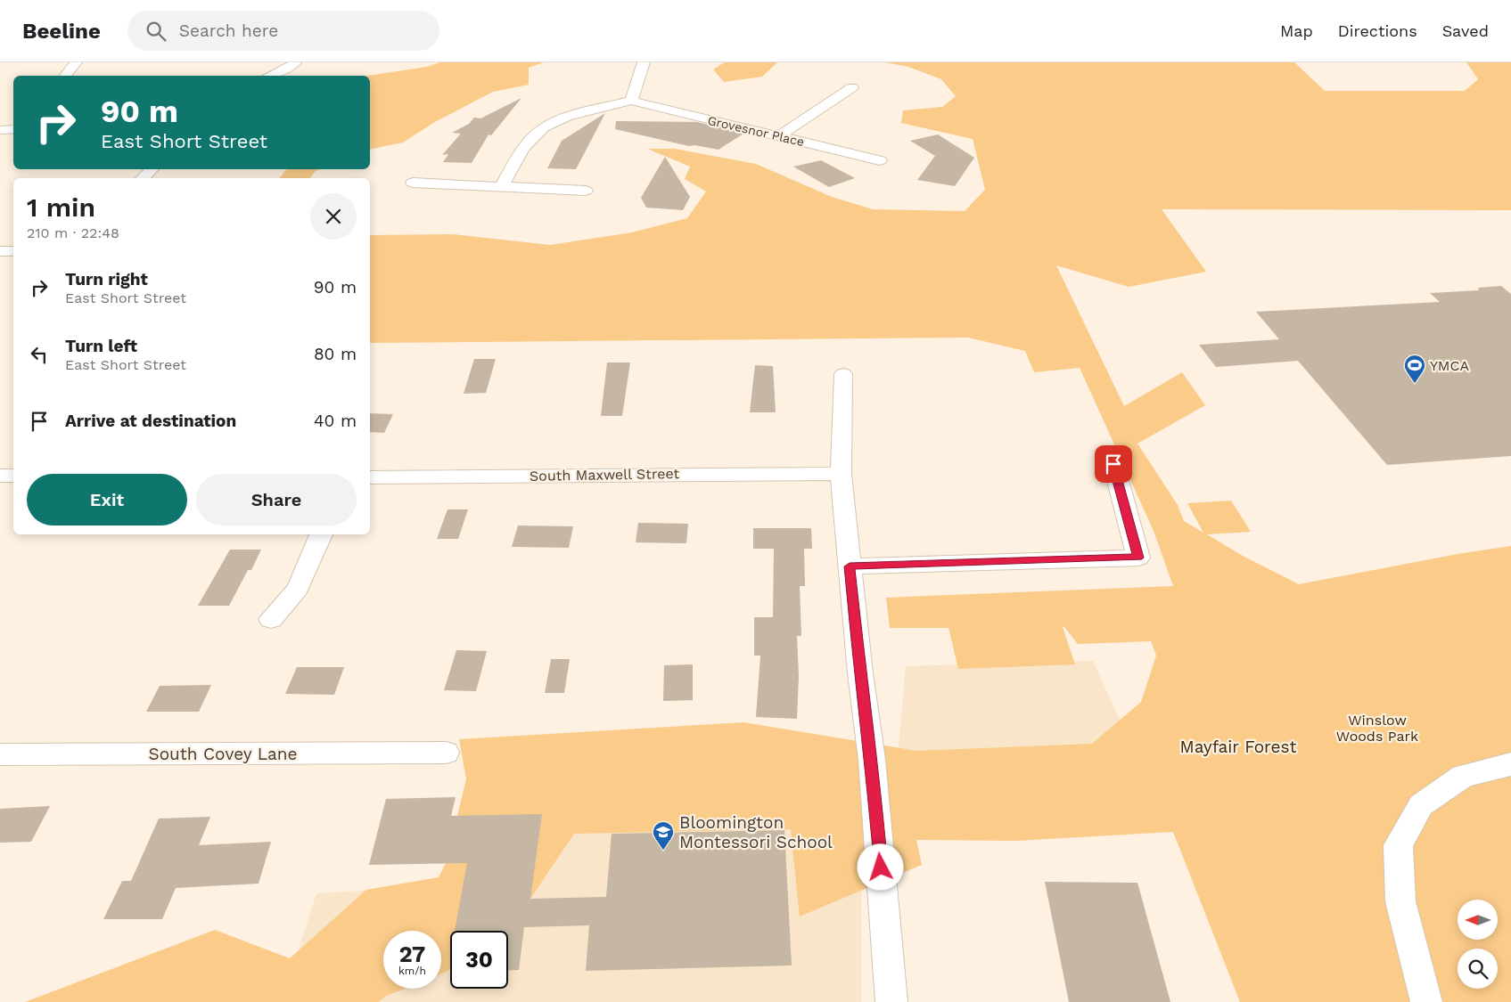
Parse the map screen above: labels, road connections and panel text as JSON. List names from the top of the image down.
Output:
{
  "streets": {
    "street": ["Grovesnor Place", "South Maxwell Street", "South Covey Lane"]
  },
  "parks": ["Winslow Woods Park", "Mayfair Forest"],
  "places": {
    "sports": ["YMCA"],
    "school or university": ["Bloomington Montessori School"]
  },
  "north": "left",
  "page": {
    "header": "Beeline",
    "search": "Search here",
    "nav": ["Map", "Directions", "Saved"],
    "turn": ["90 m", "East Short Street"],
    "heading": ["1 min", "210 m · 22:48"],
    "list": [
      {
        "name": "Turn right",
        "note": "East Short Street",
        "value": "90 m"
      },
      {
        "name": "Turn left",
        "note": "East Short Street",
        "value": "80 m"
      },
      {
        "name": "Arrive at destination",
        "value": "40 m"
      }
    ],
    "buttons": ["Exit", "Share"],
    "speed": "27 km/h",
    "limit": "30"
  }
}
